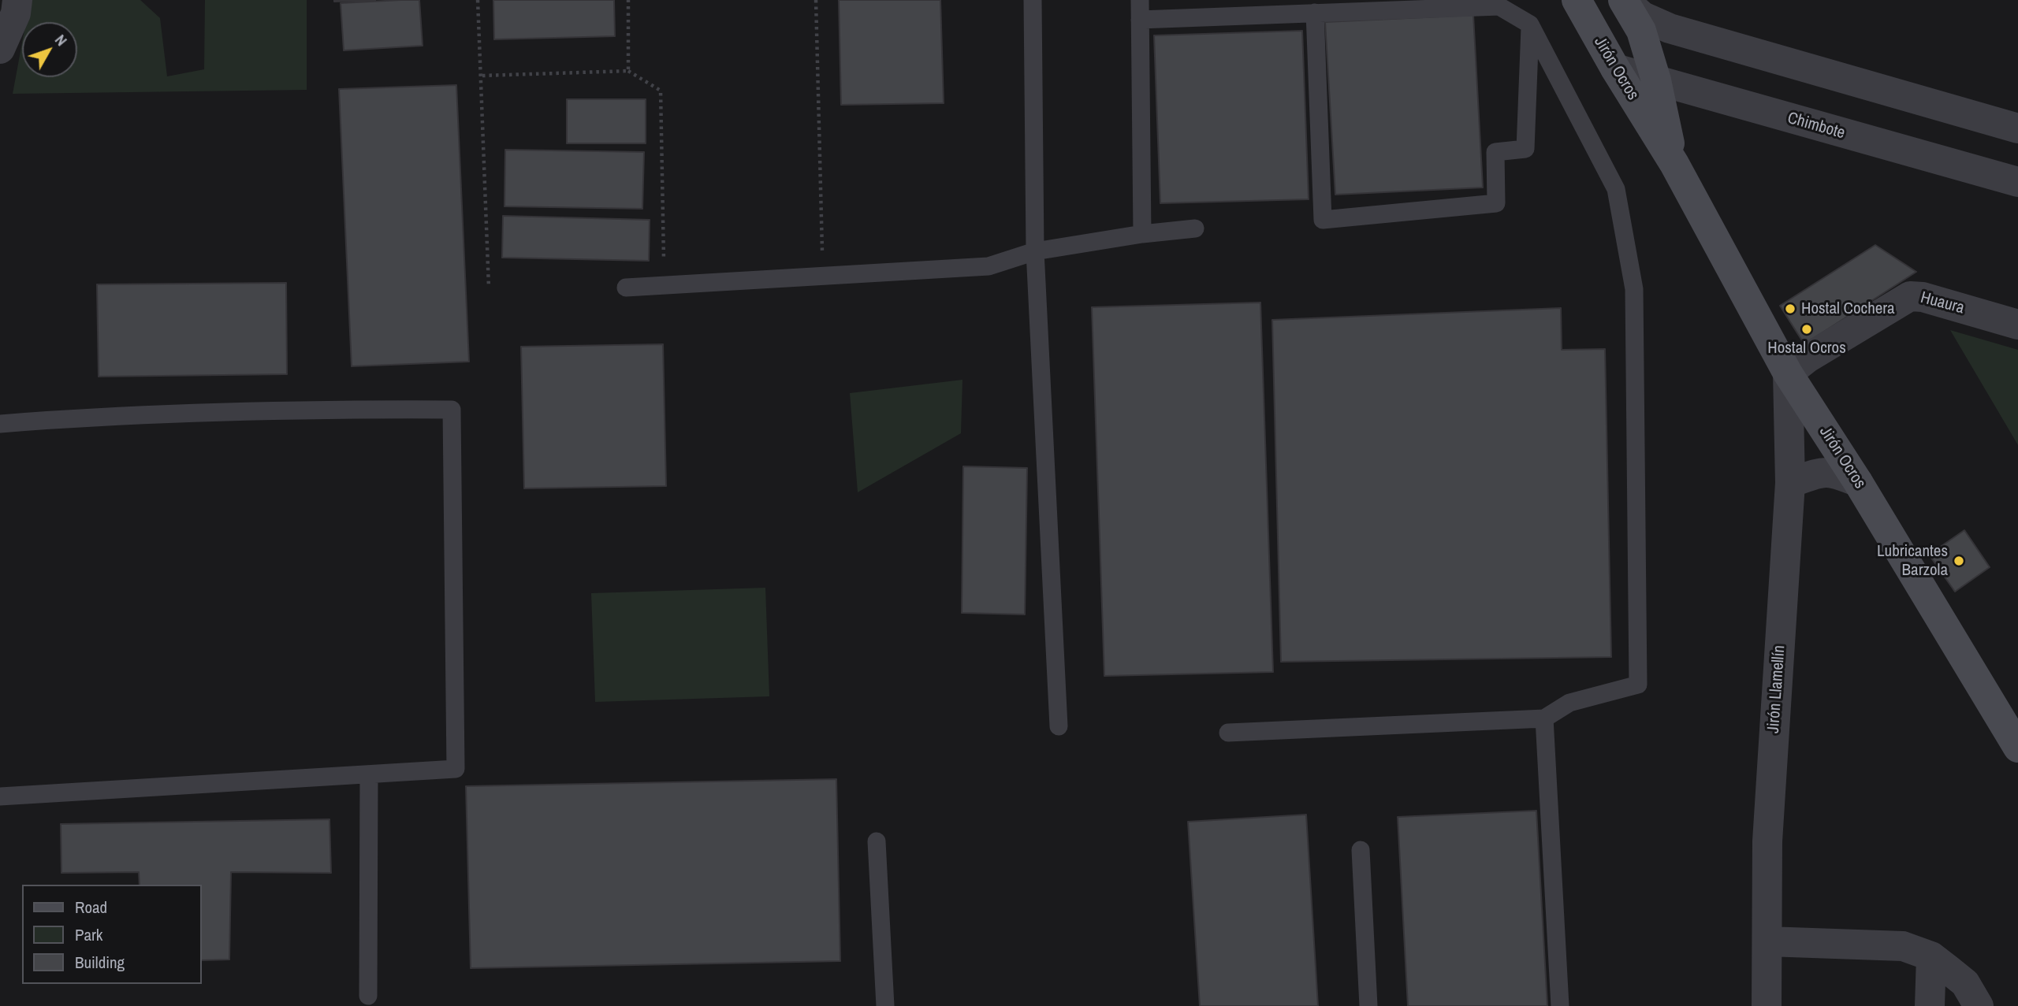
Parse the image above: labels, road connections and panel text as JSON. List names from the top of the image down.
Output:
{
  "streets": {
    "main road": ["Jirón Ocros"],
    "street": ["Chimbote", "Huaura", "Jirón Llamellín"]
  },
  "crossings": [
    ["Jirón Ocros", "Chimbote"],
    ["Jirón Ocros", "Huaura"],
    ["Jirón Ocros", "Jirón Llamellín"],
    ["Huaura", "Jirón Llamellín"]
  ],
  "places": ["Hostal Cochera", "Hostal Ocros", "Lubricantes Barzola"],
  "legend": ["Road", "Park", "Building"],
  "north": "top right"
}
